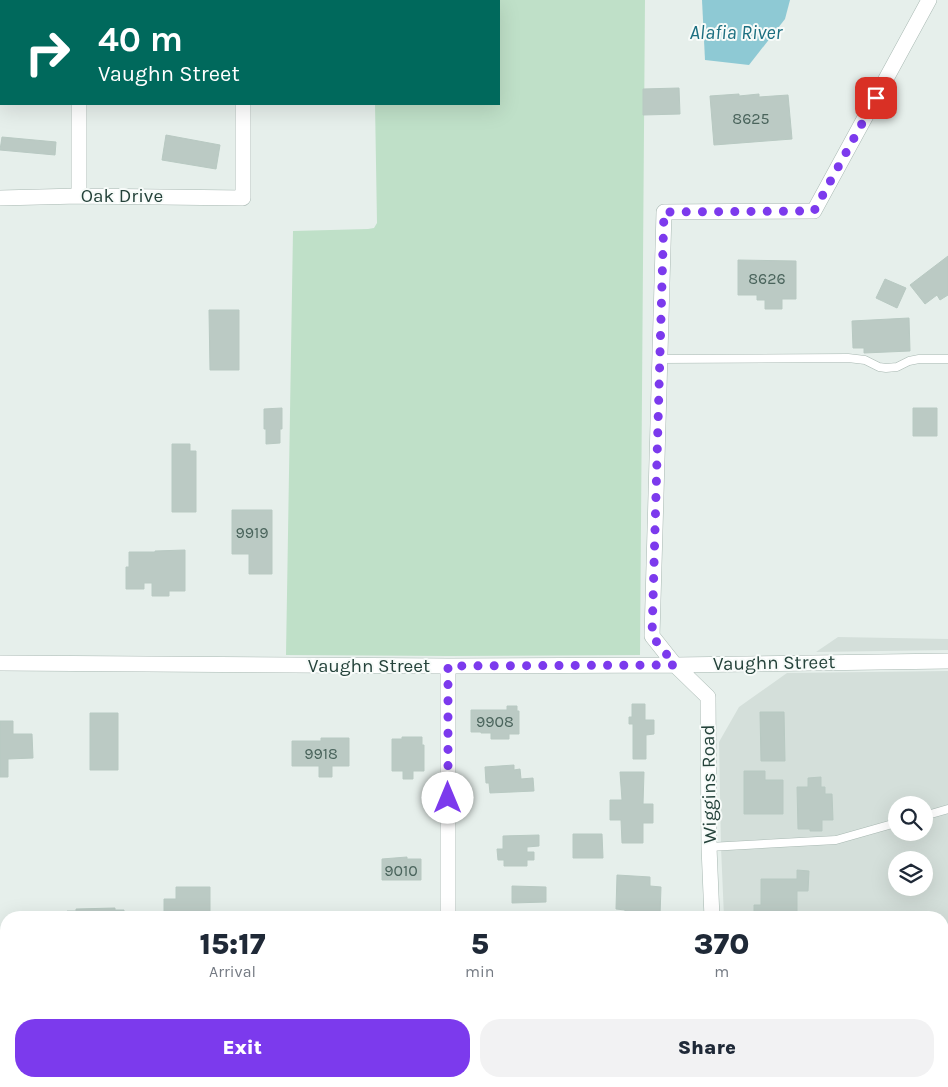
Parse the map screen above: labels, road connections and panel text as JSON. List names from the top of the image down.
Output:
{
  "streets": {
    "street": ["Oak Drive", "Vaughn Street", "Wiggins Road"]
  },
  "crossings": [
    ["Vaughn Street", "Wiggins Road"]
  ],
  "water": ["Alafia River"],
  "house_numbers": [
    "8625",
    "8626",
    "9919",
    "9908",
    "9918",
    "9010"
  ],
  "page": {
    "turn": ["40 m", "Vaughn Street"],
    "eta": [
      "15:17",
      "Arrival",
      "5",
      "min",
      "370",
      "m"
    ],
    "buttons": ["Exit", "Share"]
  }
}
